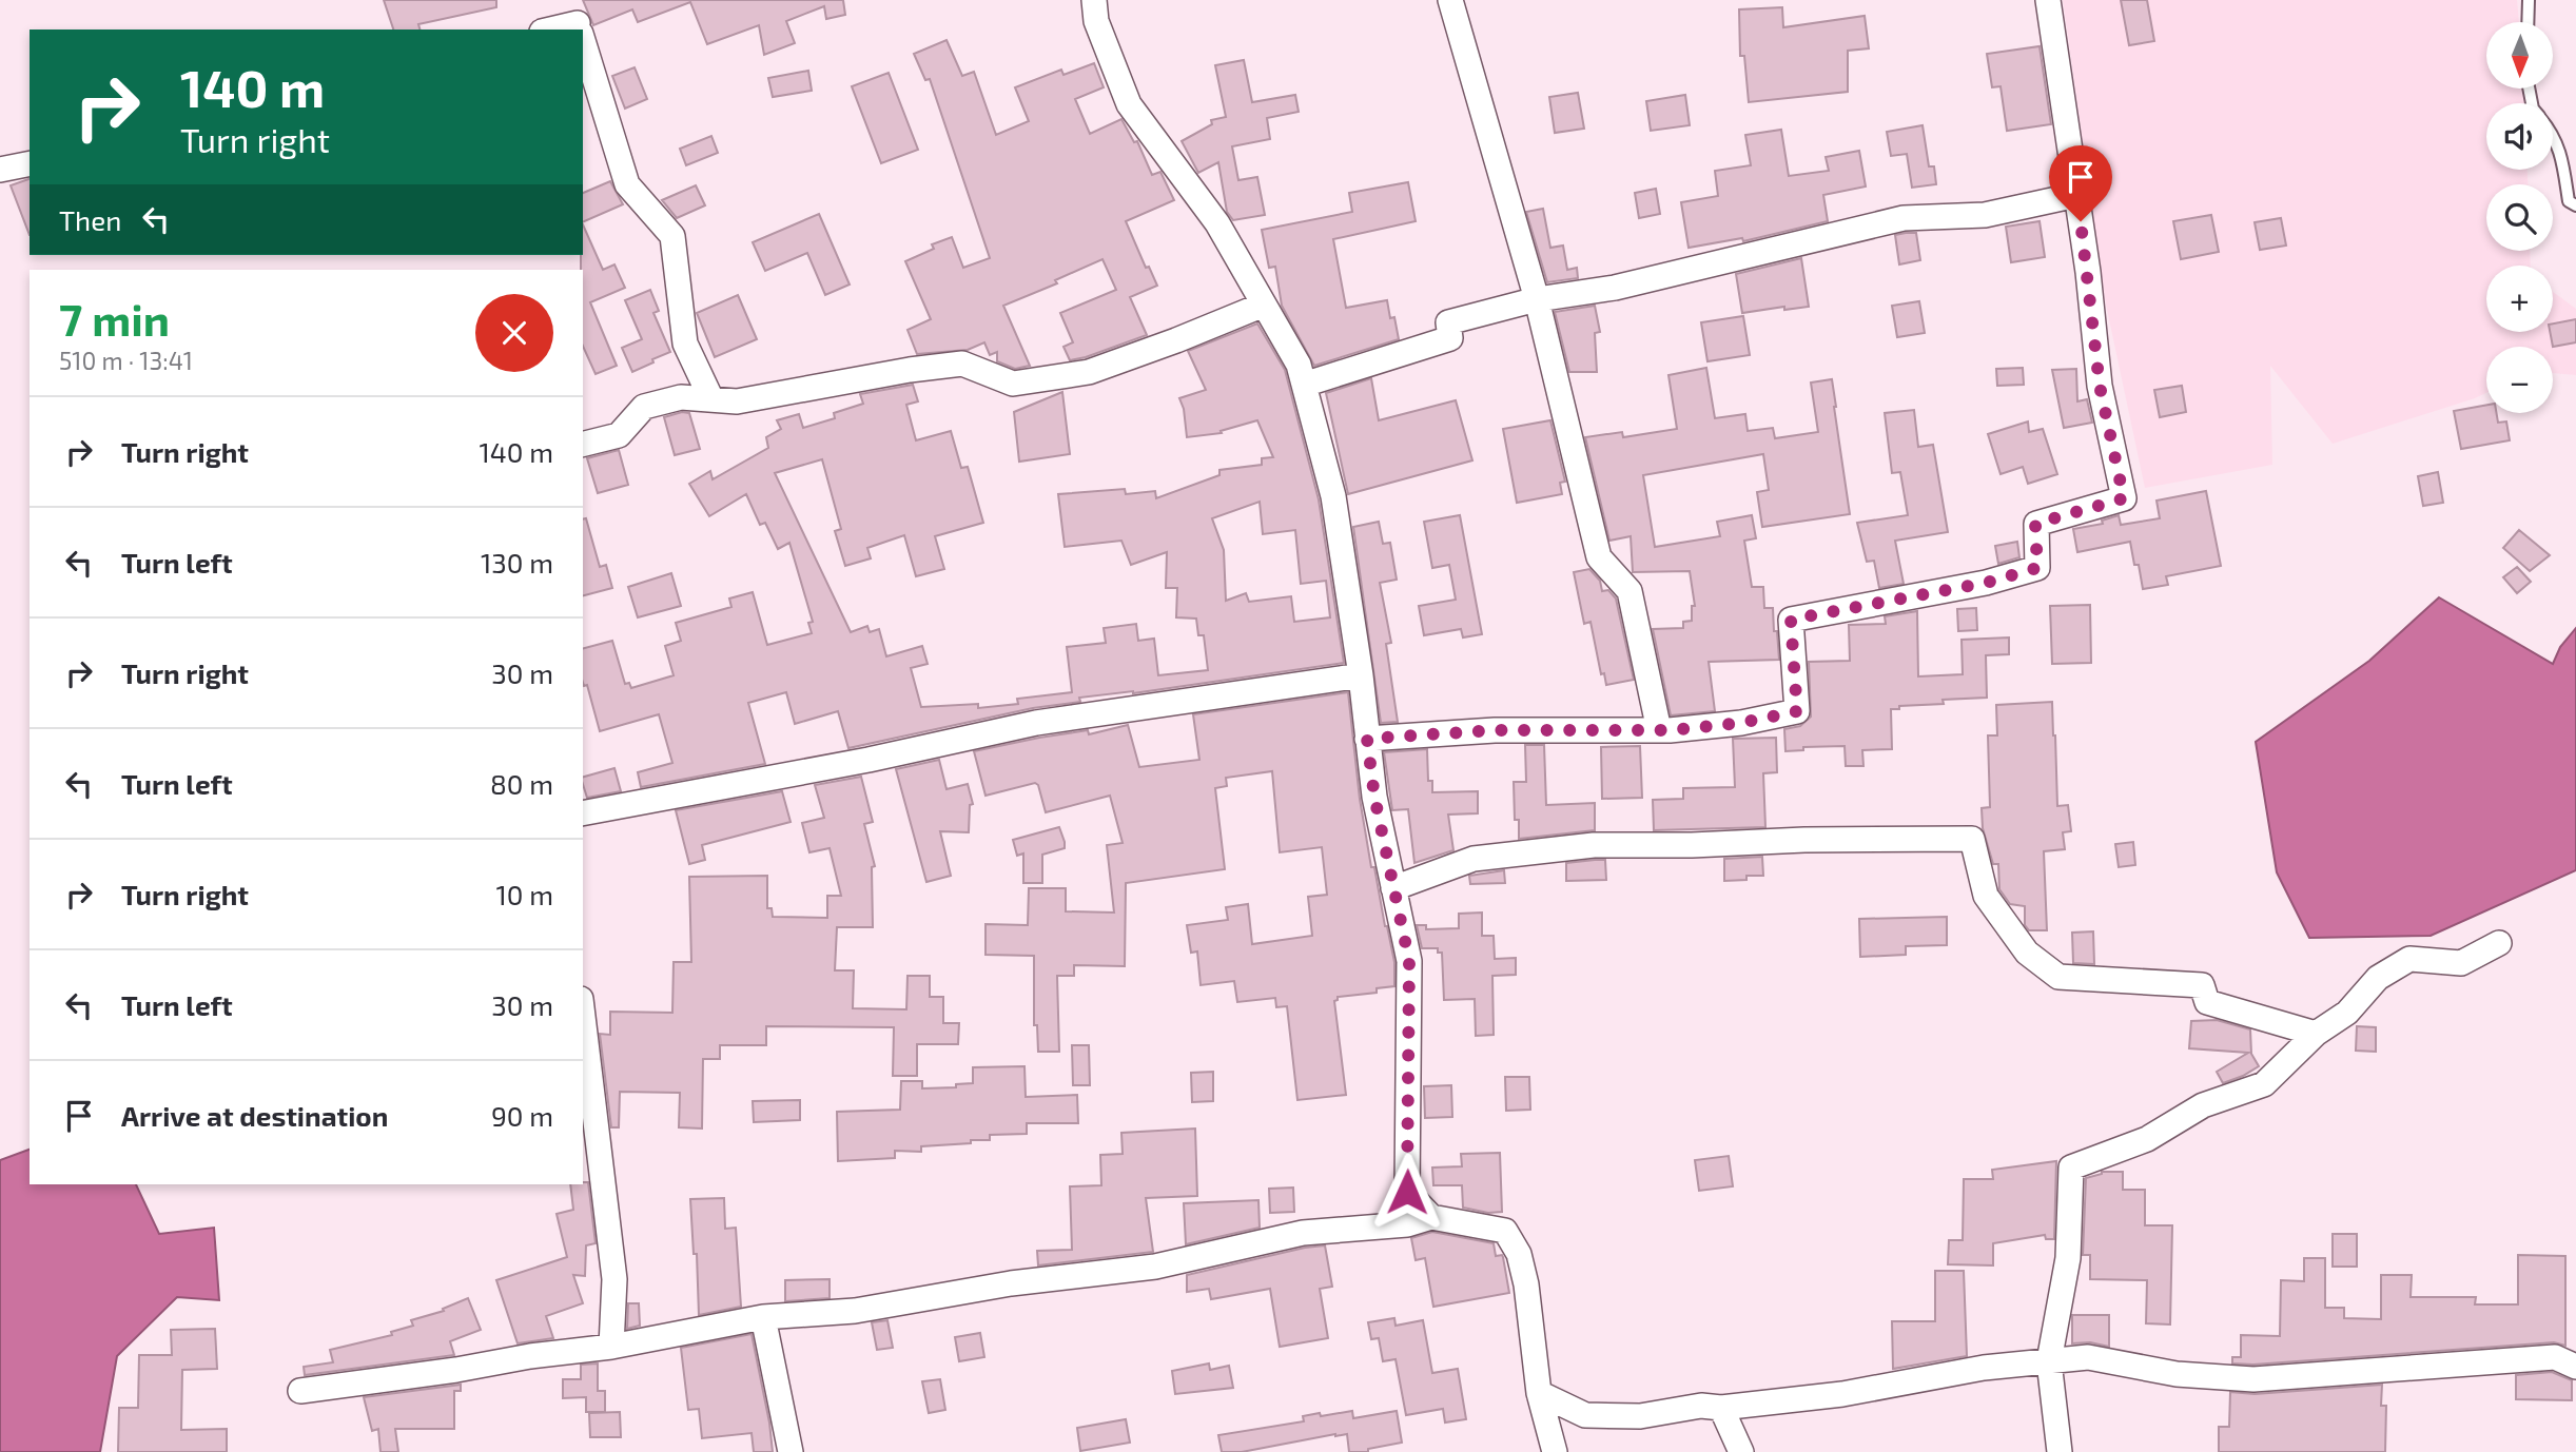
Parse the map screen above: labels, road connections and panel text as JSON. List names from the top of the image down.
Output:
{
  "north": "bottom",
  "page": {
    "map_buttons": ["+", "−"],
    "turn": ["140 m", "Turn right"],
    "then": "Then",
    "heading": ["7 min", "510 m · 13:41"],
    "list": [
      {
        "name": "Turn right",
        "value": "140 m"
      },
      {
        "name": "Turn left",
        "value": "130 m"
      },
      {
        "name": "Turn right",
        "value": "30 m"
      },
      {
        "name": "Turn left",
        "value": "80 m"
      },
      {
        "name": "Turn right",
        "value": "10 m"
      },
      {
        "name": "Turn left",
        "value": "30 m"
      },
      {
        "name": "Arrive at destination",
        "value": "90 m"
      }
    ]
  }
}
